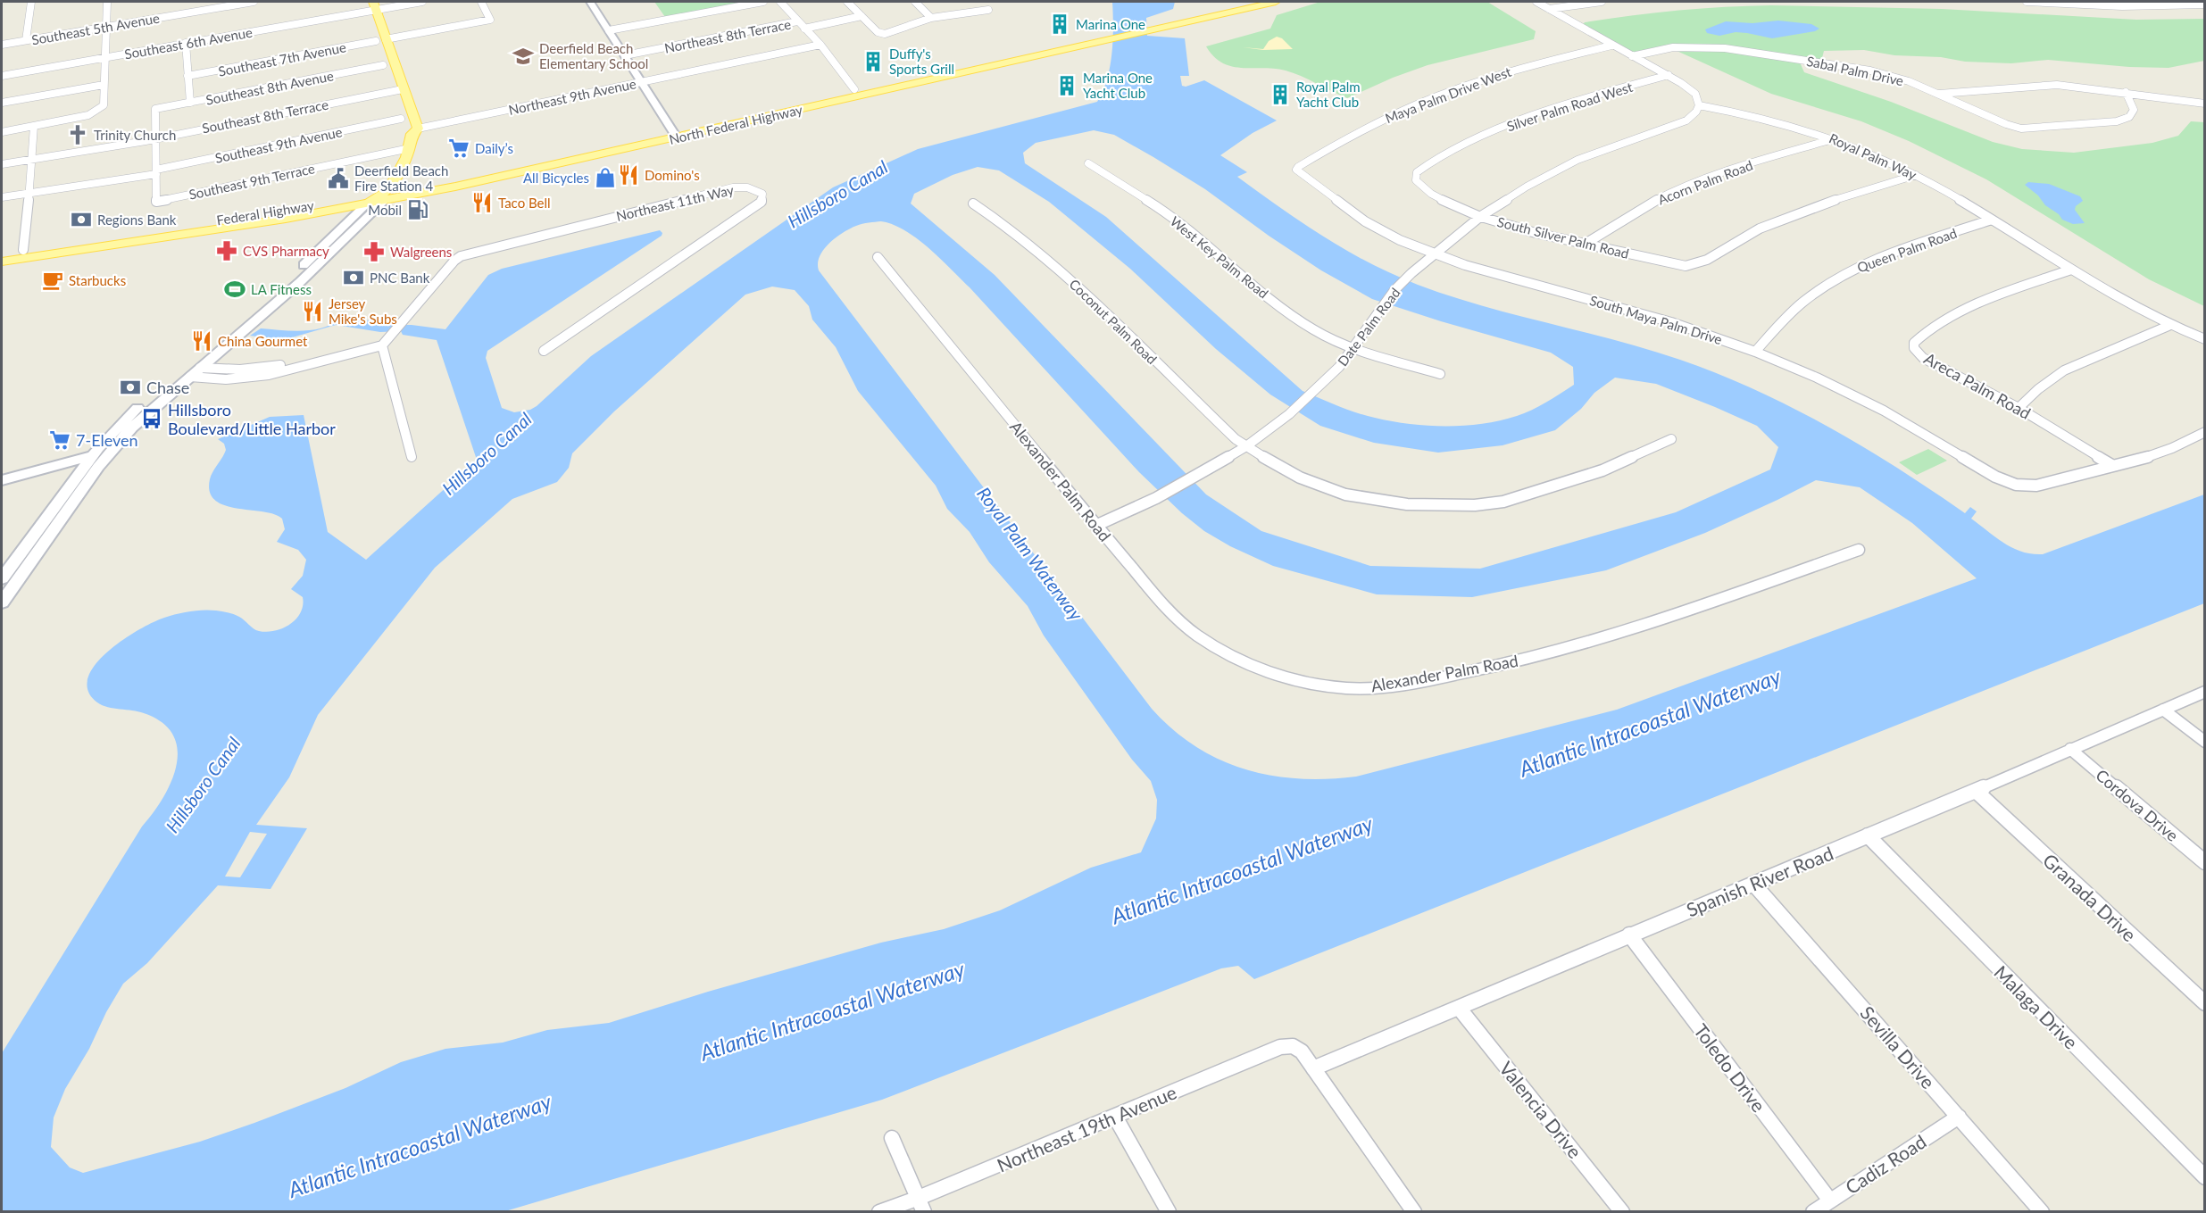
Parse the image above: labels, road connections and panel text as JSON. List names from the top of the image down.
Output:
{
  "streets": {
    "main road": ["North Federal Highway", "Federal Highway"],
    "street": [
      "Southeast 5th Avenue",
      "Northeast 8th Terrace",
      "Southeast 6th Avenue",
      "Southeast 7th Avenue",
      "Sabal Palm Drive",
      "Southeast 8th Avenue",
      "Maya Palm Drive West",
      "Northeast 9th Avenue",
      "Silver Palm Road West",
      "Southeast 8th Terrace",
      "Southeast 9th Avenue",
      "Royal Palm Way",
      "Southeast 9th Terrace",
      "Acorn Palm Road",
      "Northeast 11th Way",
      "South Silver Palm Road",
      "Queen Palm Road",
      "West Key Palm Road",
      "South Maya Palm Drive",
      "Coconut Palm Road",
      "Date Palm Road",
      "Areca Palm Road",
      "Alexander Palm Road",
      "Cordova Drive",
      "Spanish River Road",
      "Granada Drive",
      "Malaga Drive",
      "Sevilla Drive",
      "Toledo Drive",
      "Valencia Drive",
      "Northeast 19th Avenue",
      "Cadiz Road"
    ]
  },
  "crossings": [
    ["Southeast 7th Avenue", "Southeast 8th Avenue"],
    ["Southeast 7th Avenue", "Southeast 8th Terrace"],
    ["Southeast 8th Avenue", "Southeast 8th Terrace"],
    ["Maya Palm Drive West", "South Maya Palm Drive"],
    ["Silver Palm Road West", "South Silver Palm Road"],
    ["North Federal Highway", "Federal Highway"],
    ["Southeast 9th Avenue", "Southeast 9th Terrace"],
    ["Royal Palm Way", "Acorn Palm Road"],
    ["Royal Palm Way", "South Silver Palm Road"],
    ["Royal Palm Way", "Queen Palm Road"],
    ["Royal Palm Way", "Date Palm Road"],
    ["Royal Palm Way", "Areca Palm Road"],
    ["Acorn Palm Road", "South Silver Palm Road"],
    ["South Silver Palm Road", "Date Palm Road"],
    ["Queen Palm Road", "South Maya Palm Drive"],
    ["West Key Palm Road", "Date Palm Road"],
    ["South Maya Palm Drive", "Date Palm Road"],
    ["South Maya Palm Drive", "Areca Palm Road"],
    ["Coconut Palm Road", "Date Palm Road"],
    ["Date Palm Road", "Alexander Palm Road"],
    ["Cordova Drive", "Spanish River Road"],
    ["Spanish River Road", "Granada Drive"],
    ["Spanish River Road", "Malaga Drive"],
    ["Spanish River Road", "Sevilla Drive"],
    ["Spanish River Road", "Toledo Drive"],
    ["Spanish River Road", "Valencia Drive"],
    ["Spanish River Road", "Northeast 19th Avenue"],
    ["Sevilla Drive", "Cadiz Road"],
    ["Toledo Drive", "Cadiz Road"]
  ],
  "water": ["Hillsboro Canal", "Royal Palm Waterway", "Atlantic Intracoastal Waterway"],
  "places": {
    "building": [
      "Marina One",
      "Duffy's Sports Grill",
      "Marina One Yacht Club",
      "Royal Palm Yacht Club"
    ],
    "school or university": ["Deerfield Beach Elementary School"],
    "church": ["Trinity Church"],
    "supermarket": ["Daily’s", "7-Eleven"],
    "restaurant": [
      "Domino's",
      "Taco Bell",
      "Jersey Mike's Subs",
      "China Gourmet"
    ],
    "shop": ["All Bicycles"],
    "public building": ["Deerfield Beach Fire Station 4"],
    "fuel station": ["Mobil"],
    "bank": ["Regions Bank", "PNC Bank", "Chase"],
    "pharmacy": ["CVS Pharmacy", "Walgreens"],
    "cafe": ["Starbucks"],
    "sports": ["LA Fitness"],
    "bus stop": ["Hillsboro Boulevard/Little Harbor"]
  }
}
